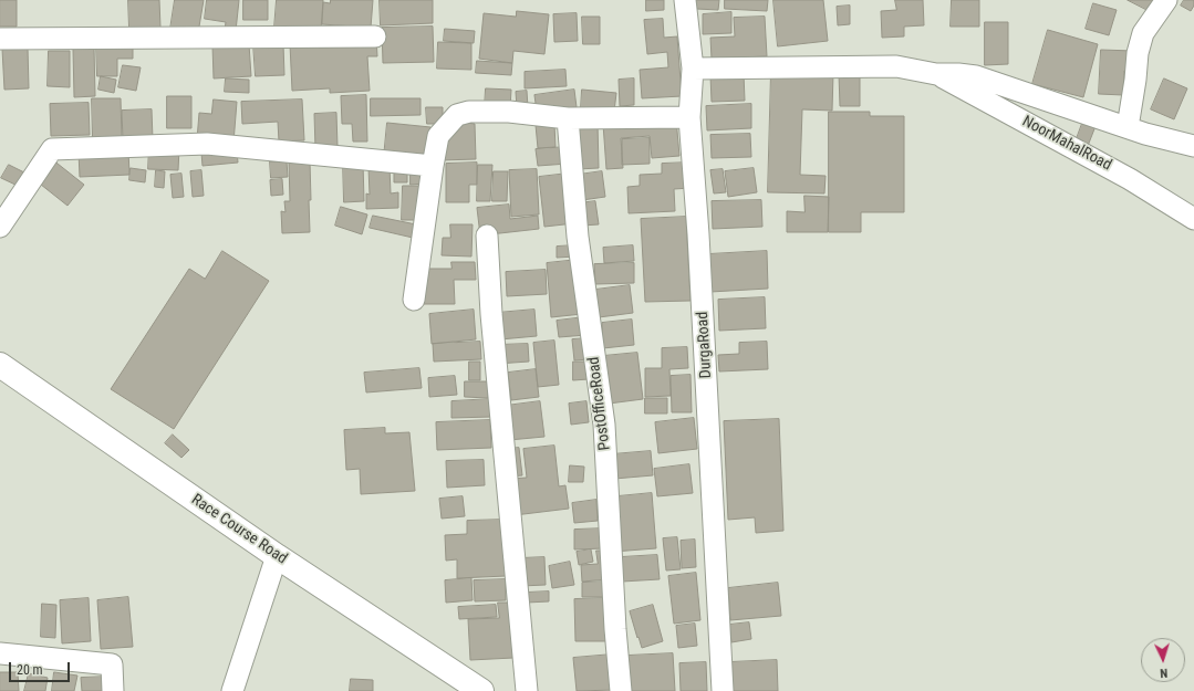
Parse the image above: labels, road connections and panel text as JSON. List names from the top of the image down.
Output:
{
  "streets": {
    "main road": ["Race Course Road"],
    "street": ["NoorMahalRoad", "DurgaRoad", "PostOfficeRoad"]
  },
  "scale_bar": "20 m",
  "north": "bottom"
}
